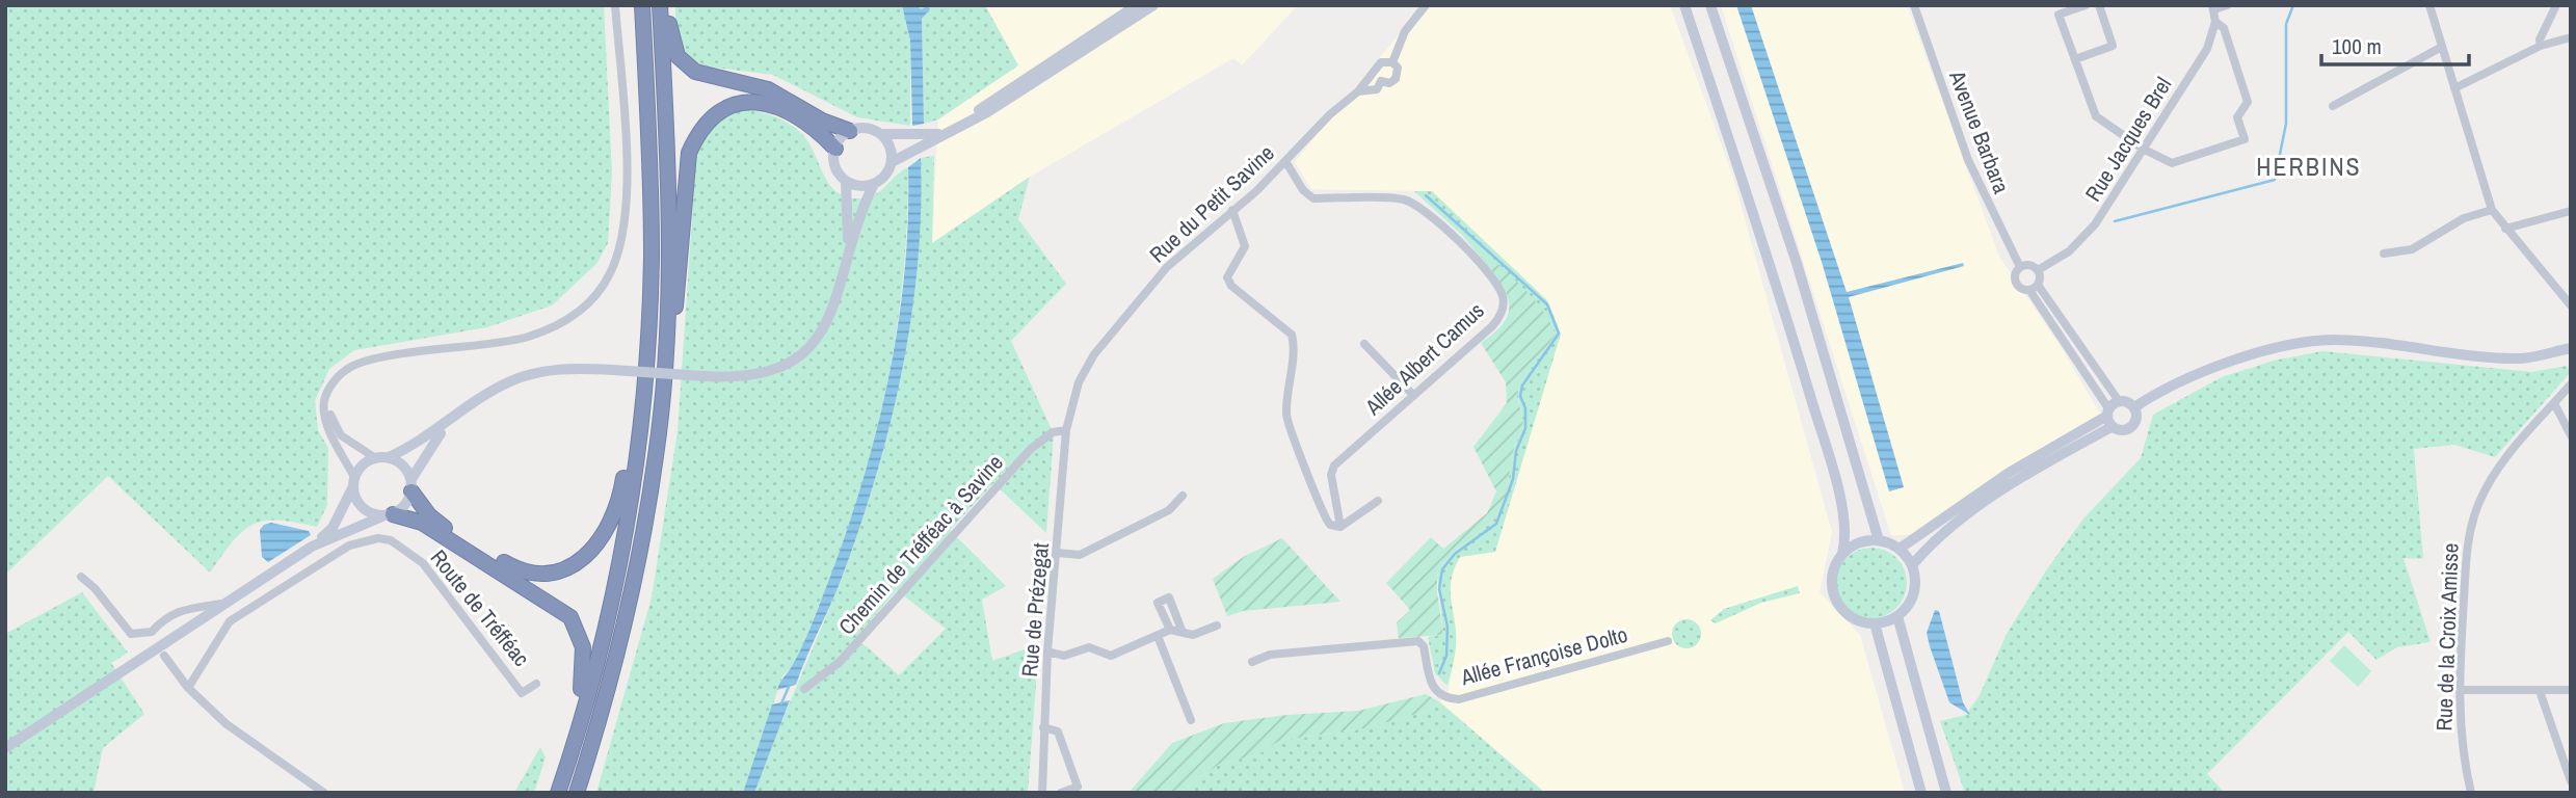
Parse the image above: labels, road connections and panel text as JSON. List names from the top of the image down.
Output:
{
  "streets": {
    "street": [
      "Avenue Barbara",
      "Rue Jacques Brel",
      "Rue du Petit Savine",
      "Allée Albert Camus",
      "Chemin de Tréfféac à Savine",
      "Route de Tréfféac",
      "Rue de Prézegat",
      "Rue de la Croix Amisse",
      "Allée Françoise Dolto"
    ]
  },
  "crossings": [
    ["Avenue Barbara", "Rue Jacques Brel"],
    ["Rue du Petit Savine", "Allée Albert Camus"],
    ["Rue du Petit Savine", "Chemin de Tréfféac à Savine"],
    ["Rue du Petit Savine", "Rue de Prézegat"],
    ["Chemin de Tréfféac à Savine", "Rue de Prézegat"]
  ],
  "districts": ["HERBINS"],
  "scale_bar": "100 m"
}
